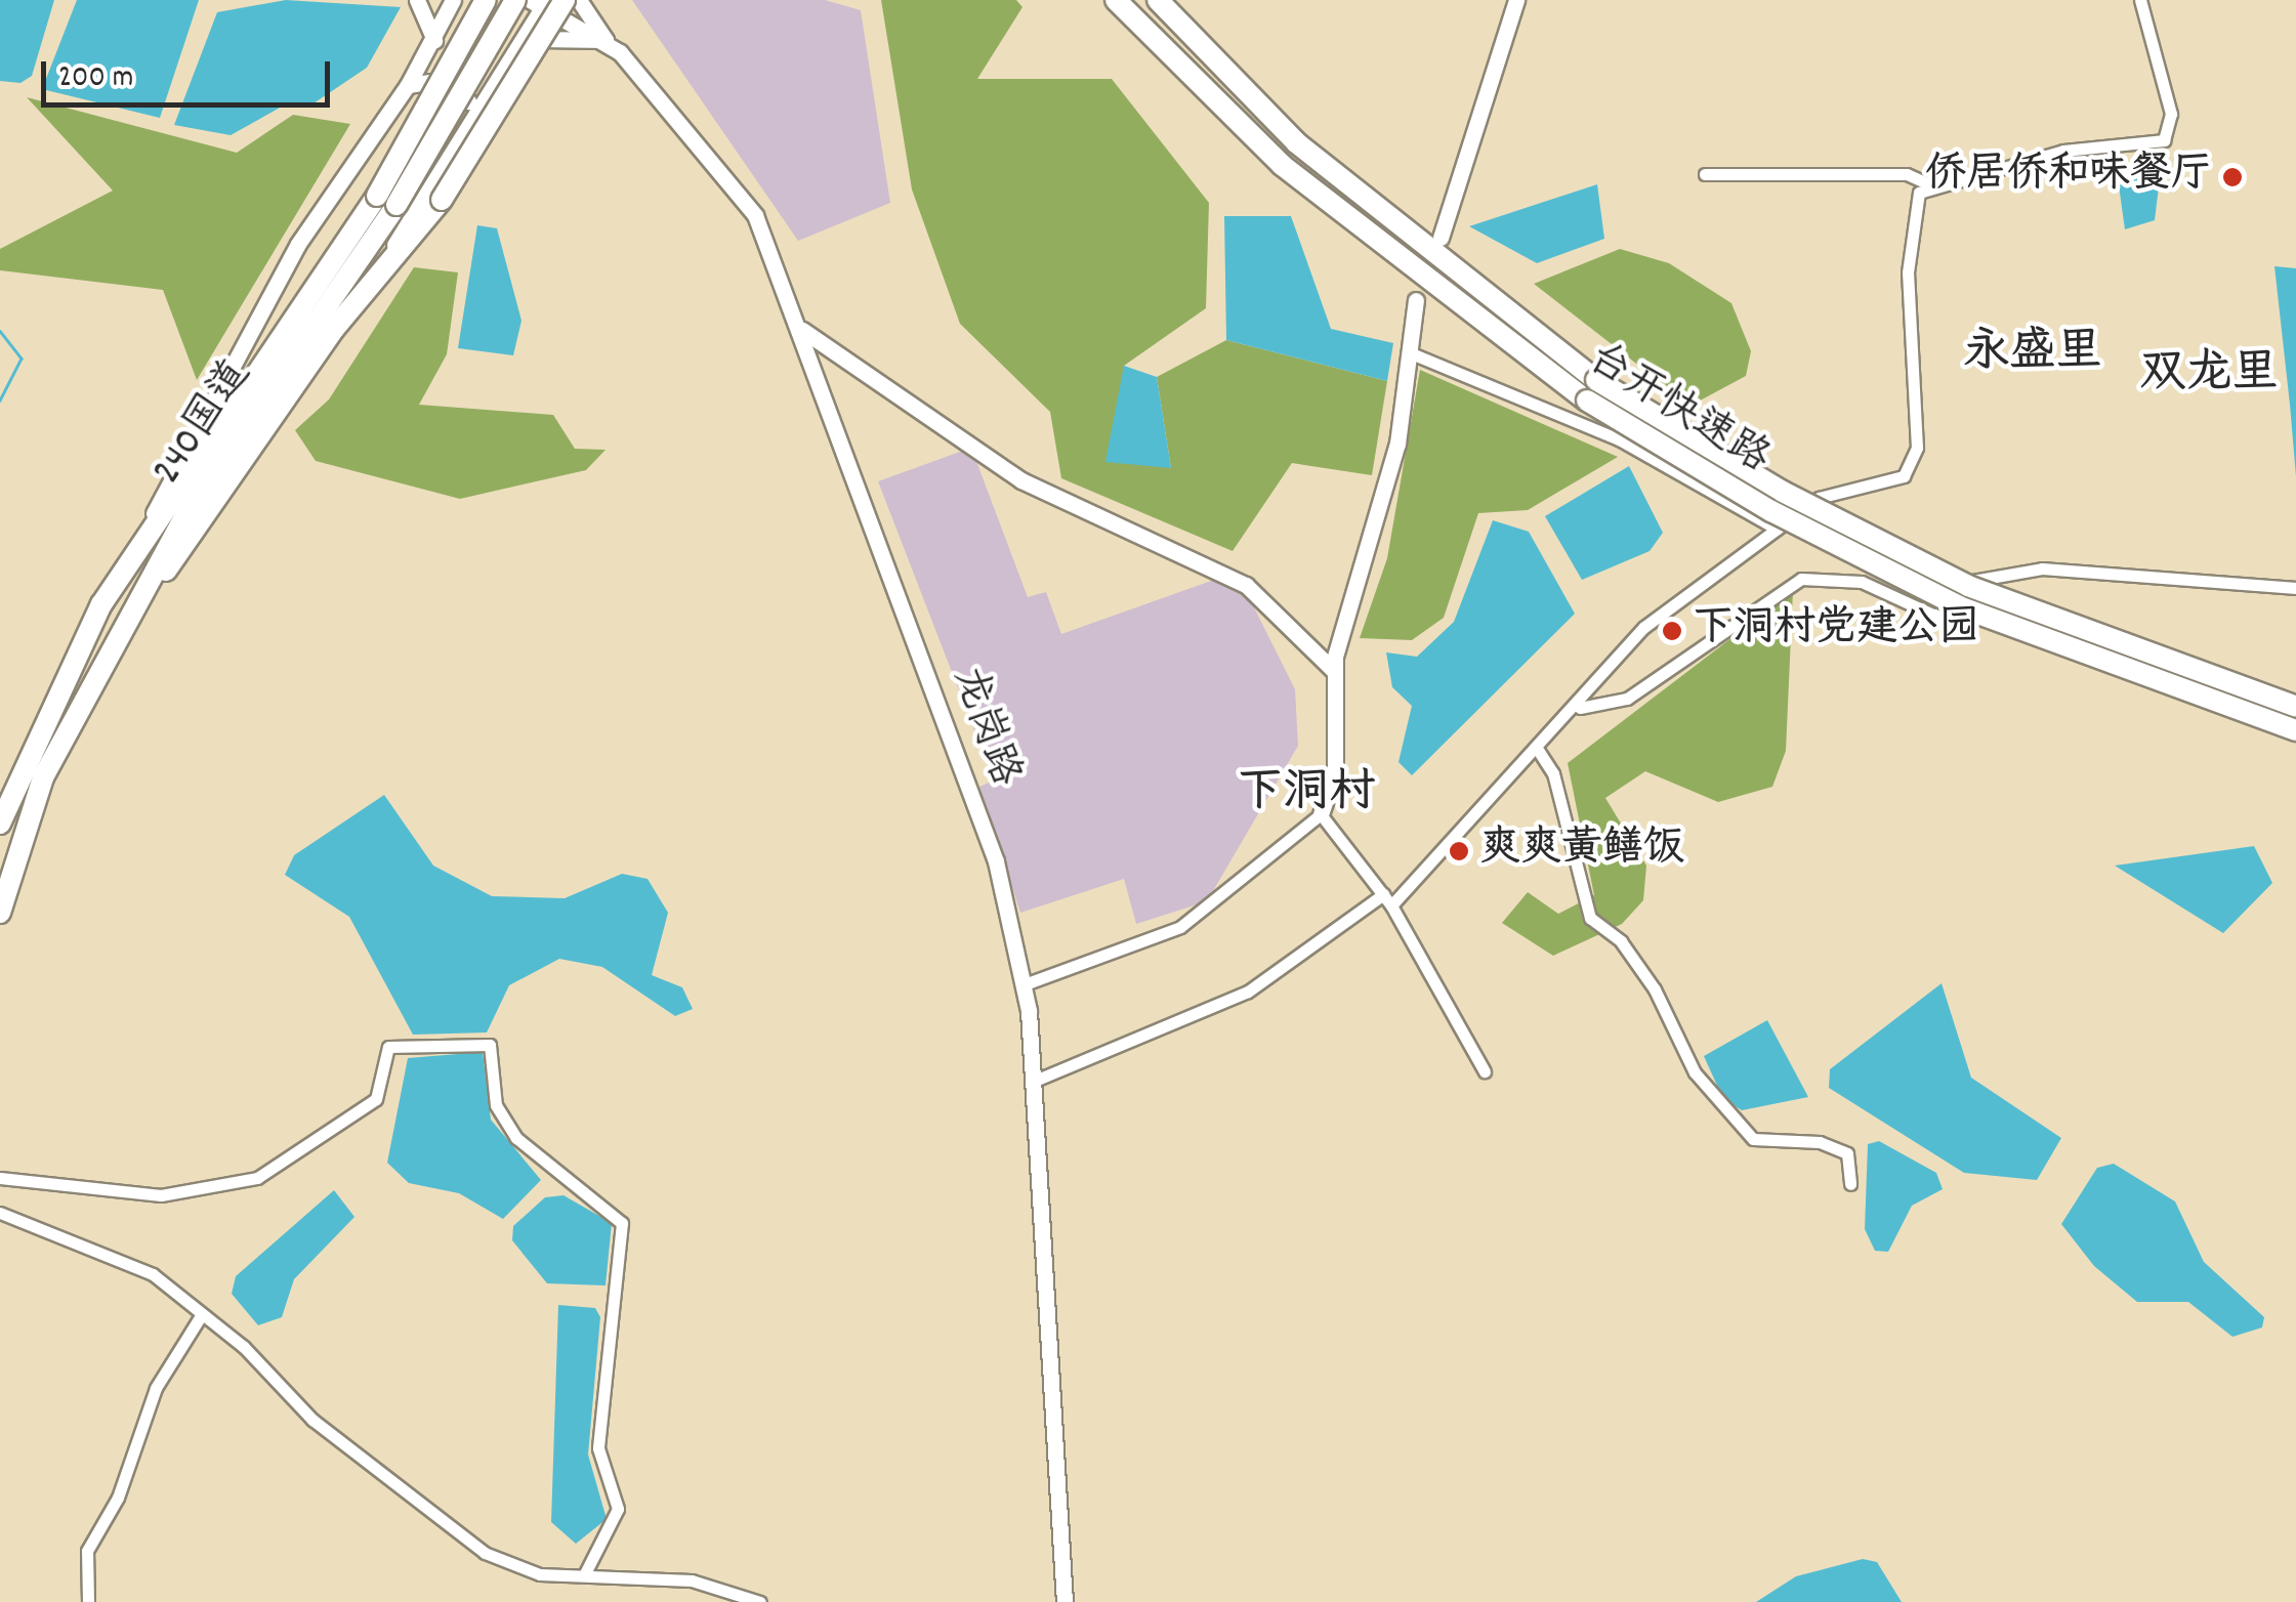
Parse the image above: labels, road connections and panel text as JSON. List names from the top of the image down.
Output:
{
  "streets": {
    "highway": ["台开快速路", "240国道"],
    "main road": ["龙岗路"]
  },
  "districts": ["永盛里", "双龙里", "下洞村"],
  "places": ["侨居侨和味餐厅", "下洞村党建公园", "爽爽黄鳝饭"],
  "scale_bar": "200 m"
}
